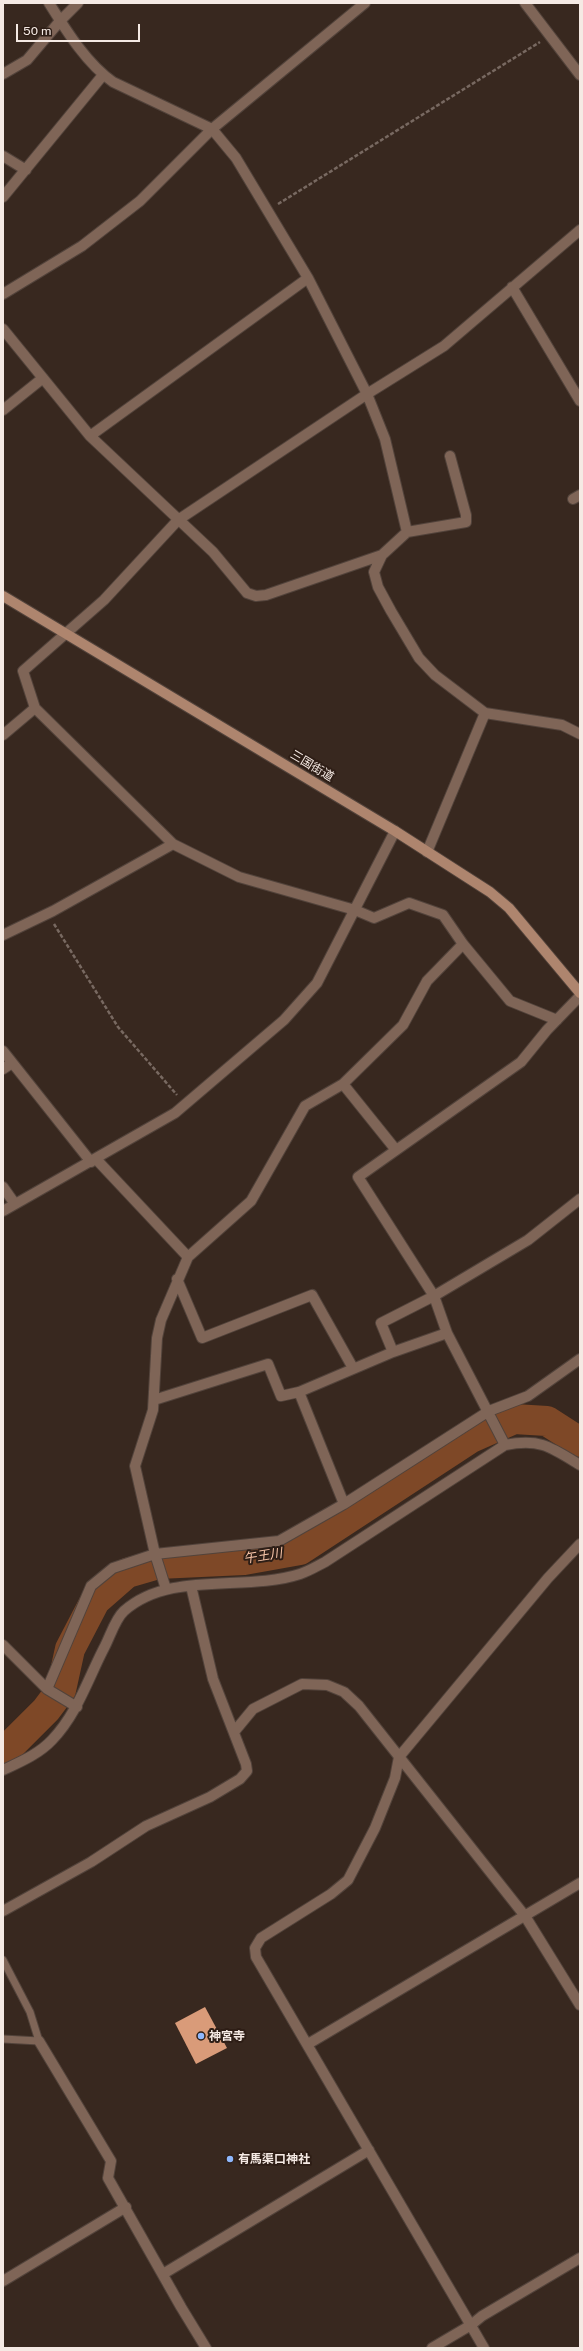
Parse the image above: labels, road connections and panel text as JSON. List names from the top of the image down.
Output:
{
  "streets": {
    "street": ["三国街道"]
  },
  "water": ["午王川"],
  "places": ["神宮寺", "有馬渠口神社"],
  "scale_bar": "50 m"
}
